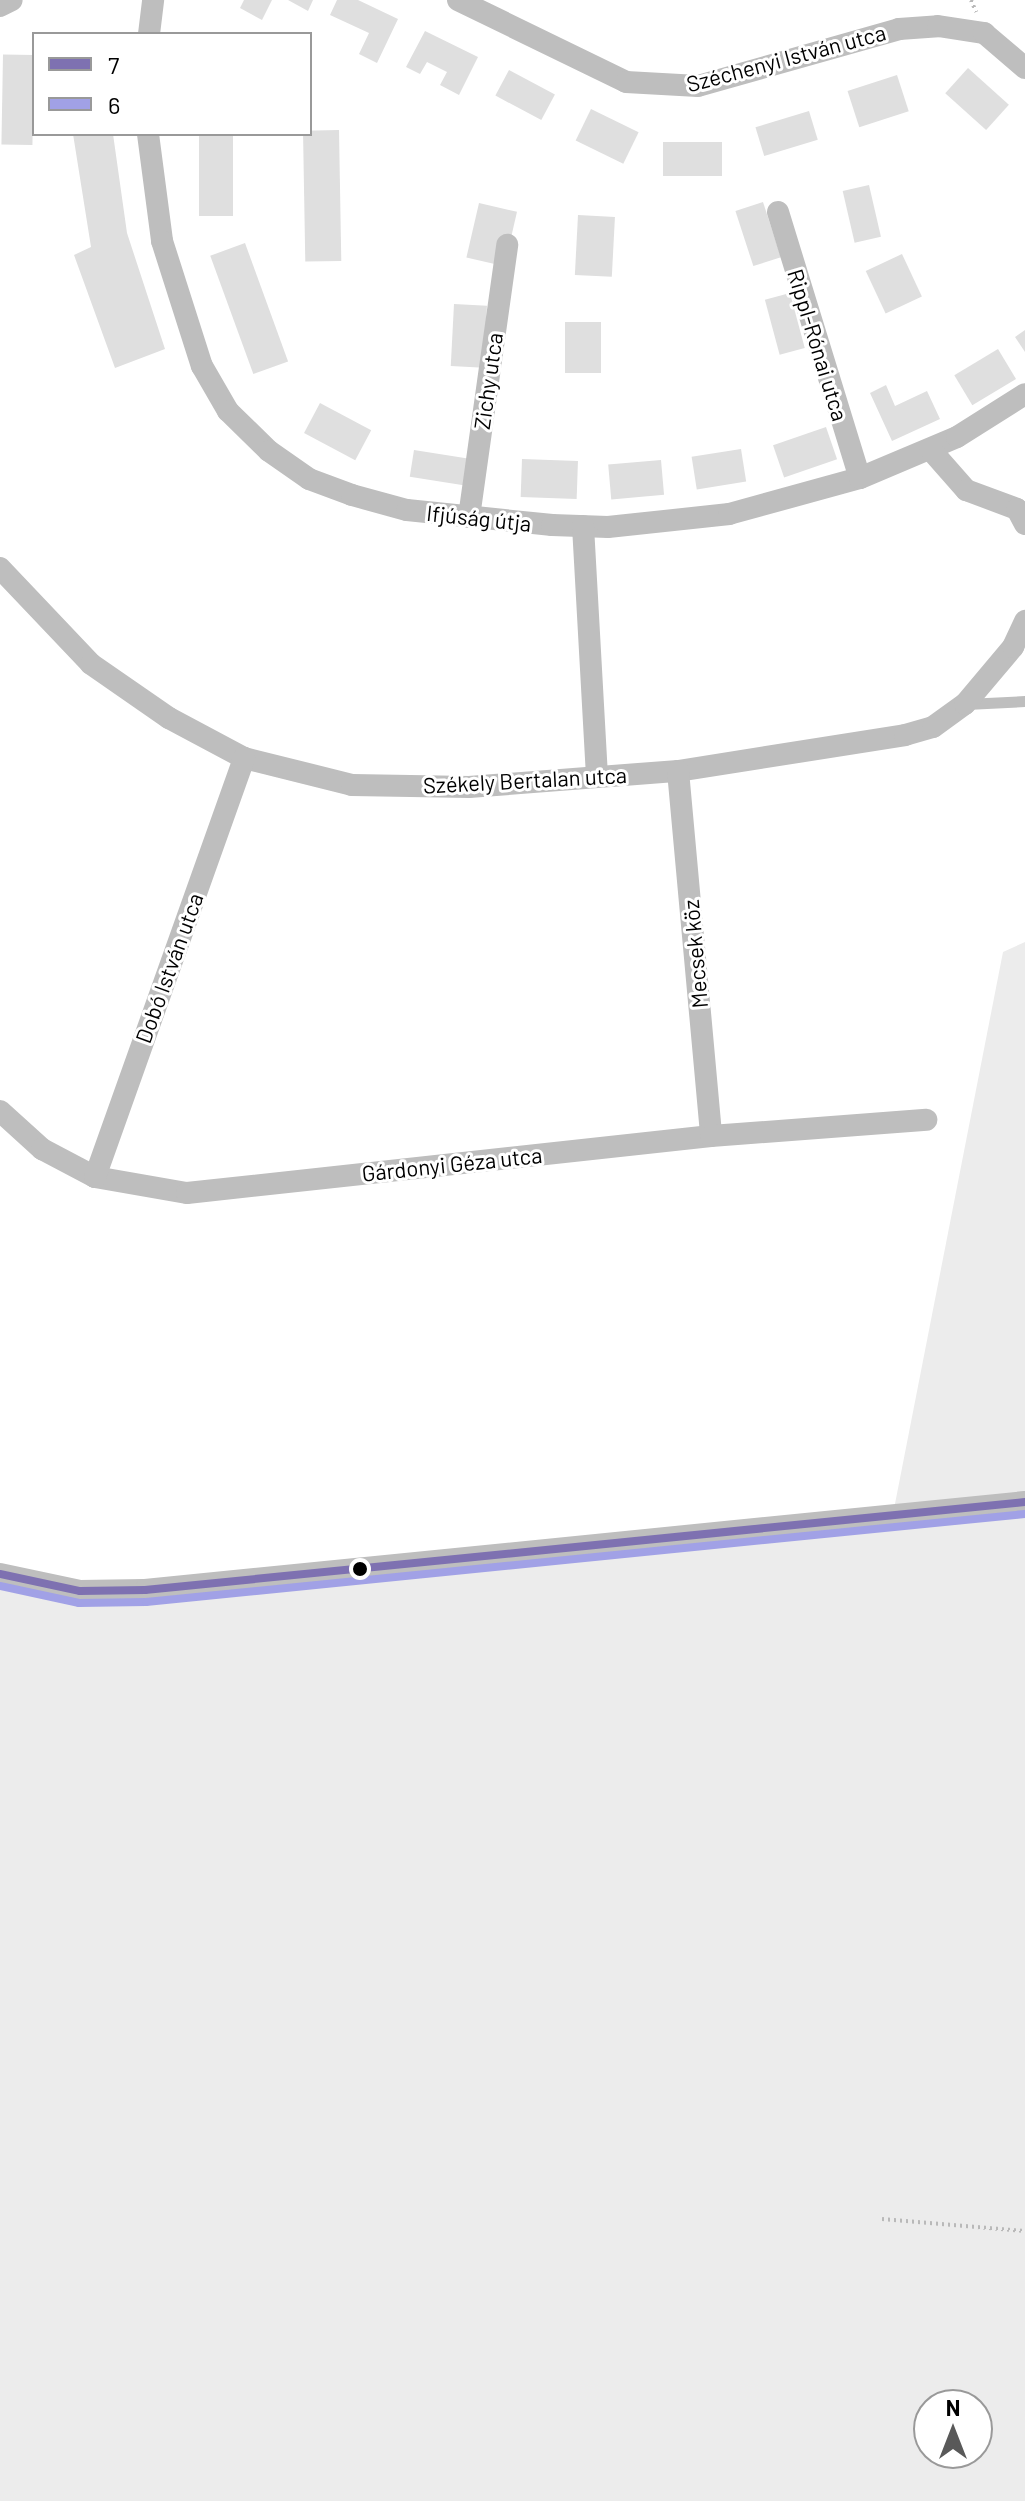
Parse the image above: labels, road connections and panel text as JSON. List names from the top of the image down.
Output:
{
  "streets": {
    "street": [
      "Széchenyi István utca",
      "Rippl-Rónai utca",
      "Zichy utca",
      "Ifjúság útja",
      "Székely Bertalan utca",
      "Mecsek köz",
      "Dobó István utca",
      "Gárdonyi Géza utca"
    ]
  },
  "crossings": [
    ["Rippl-Rónai utca", "Ifjúság útja"],
    ["Zichy utca", "Ifjúság útja"],
    ["Székely Bertalan utca", "Mecsek köz"],
    ["Székely Bertalan utca", "Dobó István utca"],
    ["Mecsek köz", "Gárdonyi Géza utca"],
    ["Dobó István utca", "Gárdonyi Géza utca"]
  ],
  "lines": ["transit line 7", "transit line 6"],
  "legend": ["7", "6"],
  "north": "top"
}
